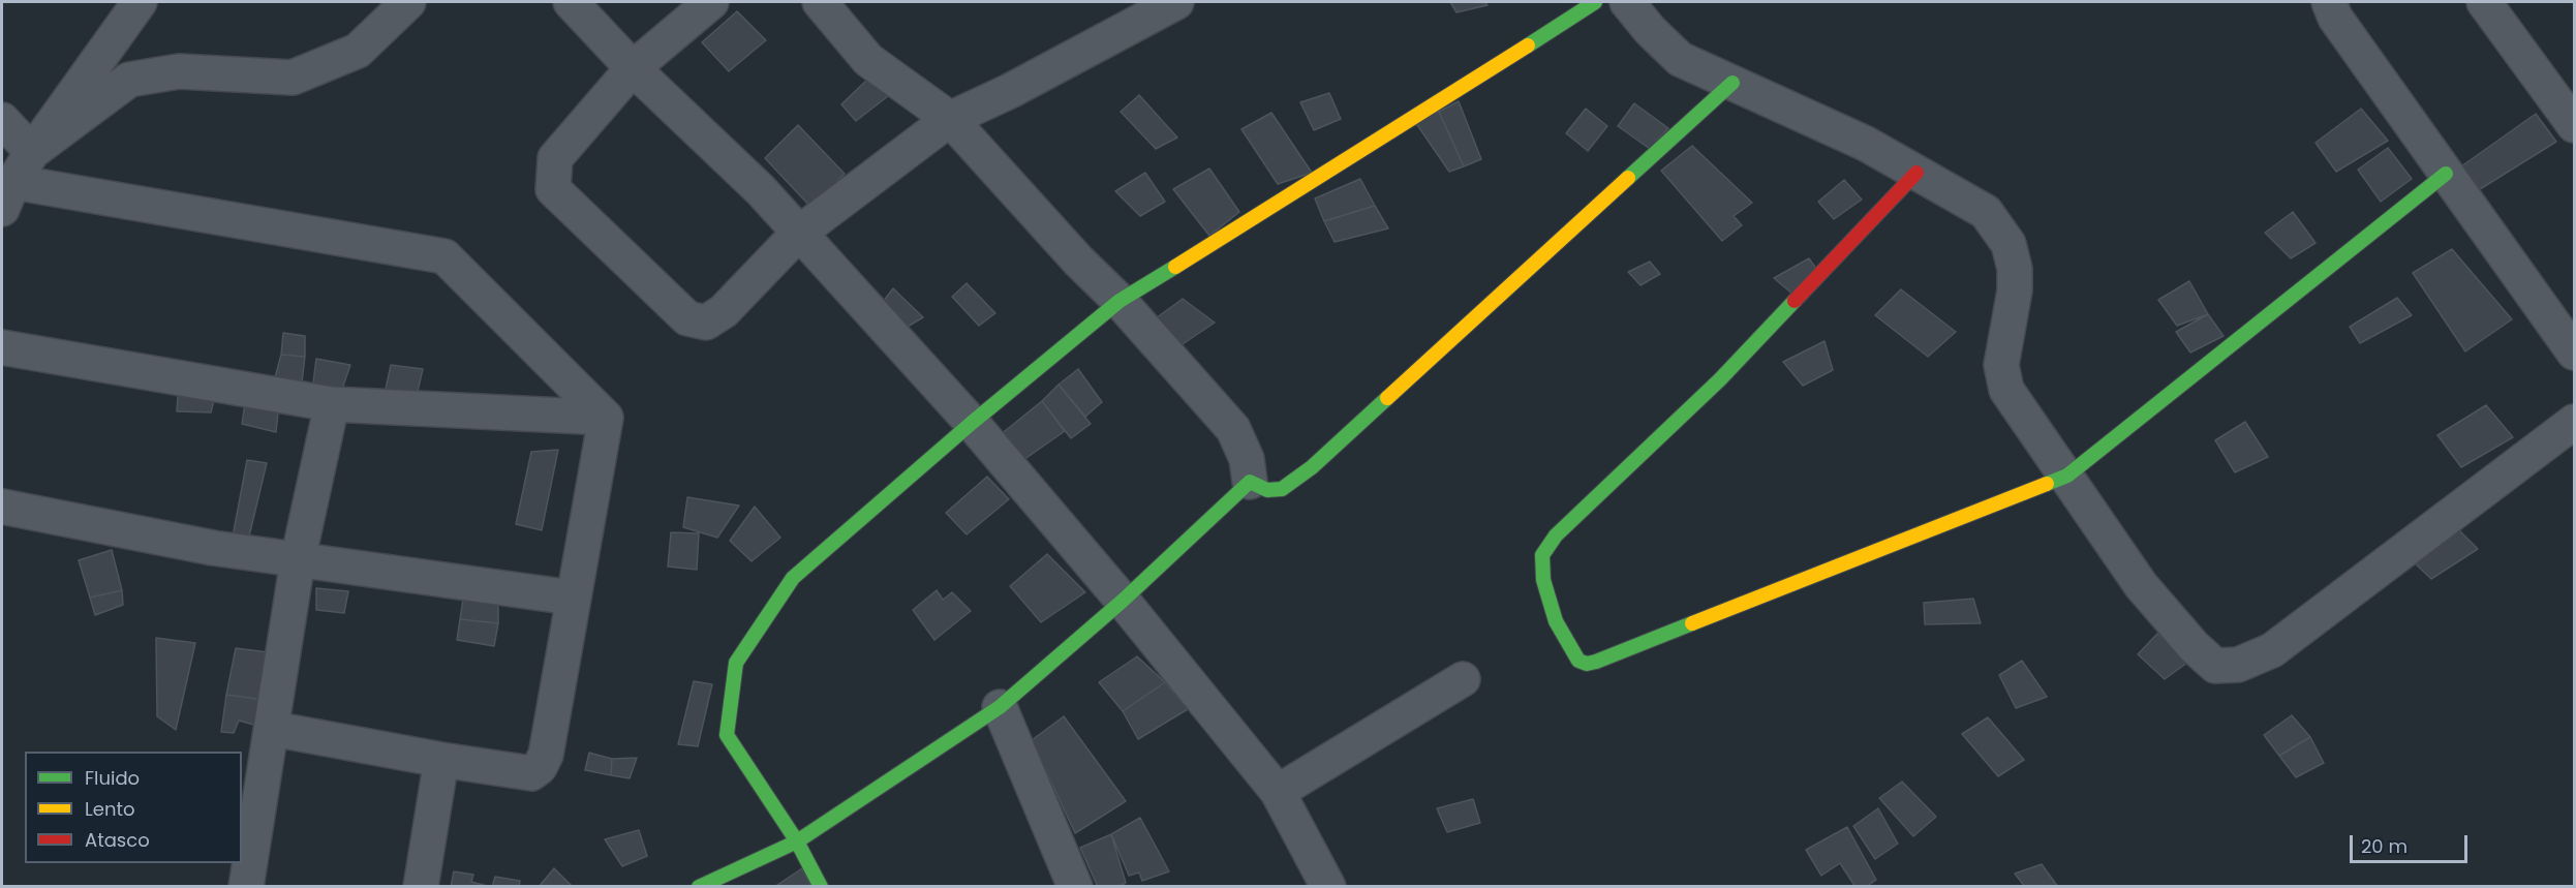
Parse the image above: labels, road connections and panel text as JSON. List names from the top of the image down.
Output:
{
  "legend": ["Fluido", "Lento", "Atasco"],
  "scale_bar": "20 m"
}
